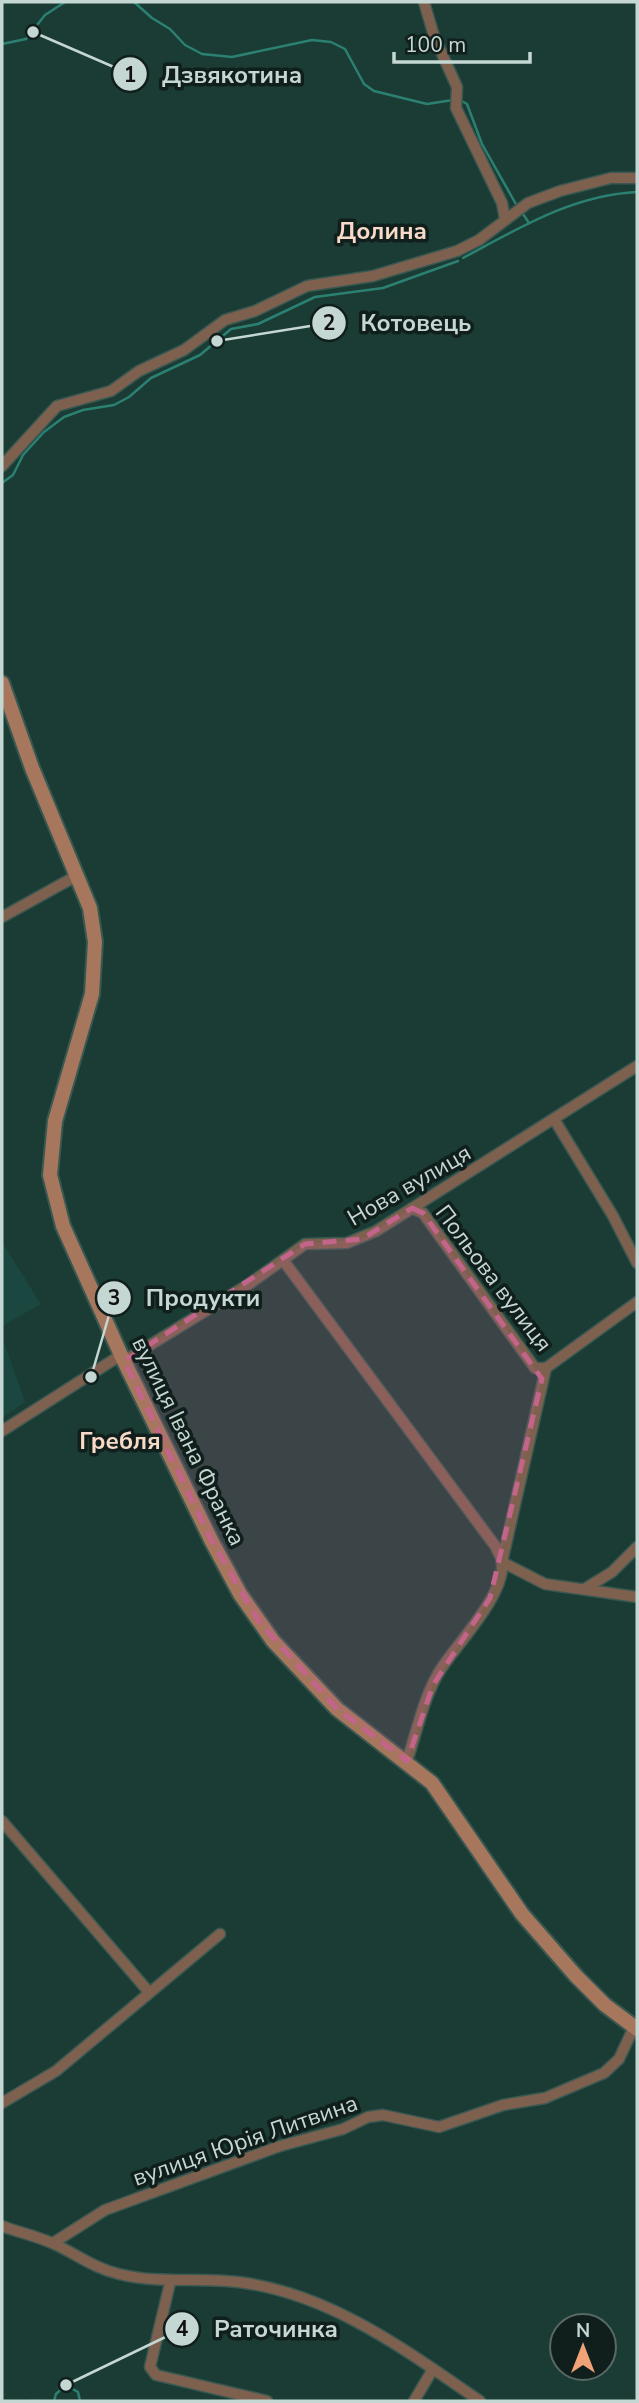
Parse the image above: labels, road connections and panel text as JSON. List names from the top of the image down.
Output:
{
  "streets": {
    "main road": ["вулиця Івана Франка"],
    "street": ["Нова вулиця", "Польова вулиця", "вулиця Юрія Литвина"]
  },
  "crossings": [
    ["Нова вулиця", "Польова вулиця"],
    ["Нова вулиця", "вулиця Івана Франка"],
    ["вулиця Івана Франка", "вулиця Юрія Литвина"]
  ],
  "districts": ["Долина", "Гребля"],
  "places": [
    "Дзвякотина",
    "Котовець",
    "Продукти",
    "Раточинка"
  ],
  "scale_bar": "100 m",
  "north": "top"
}
